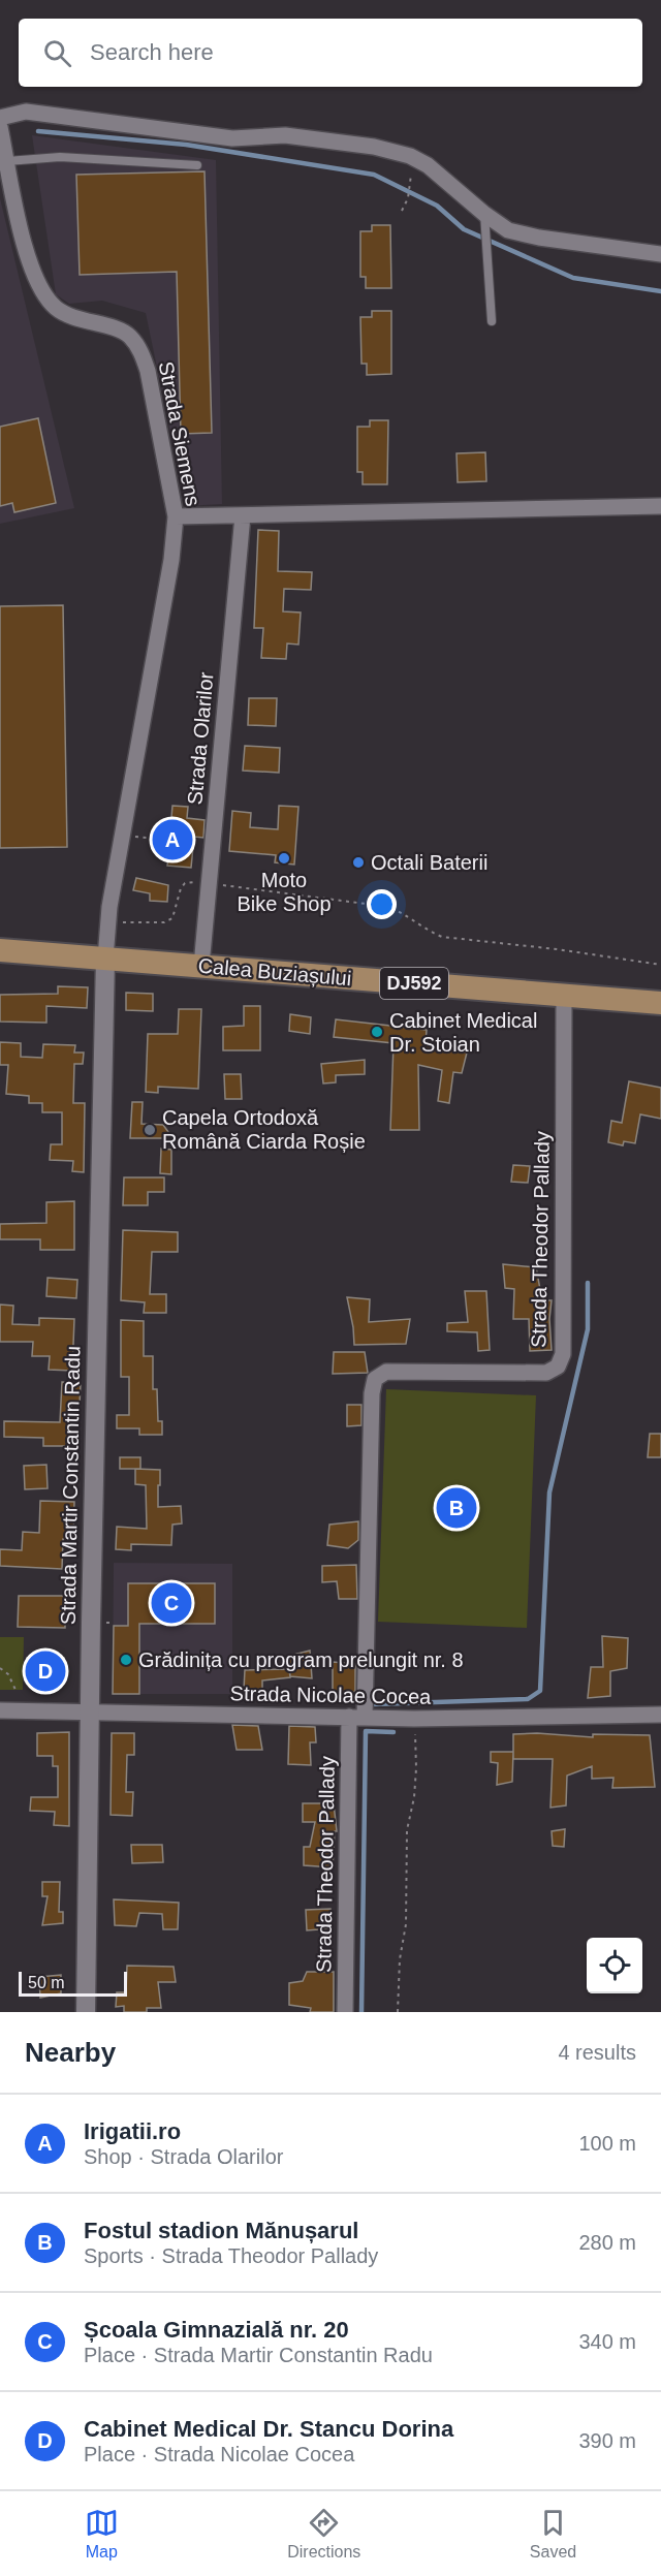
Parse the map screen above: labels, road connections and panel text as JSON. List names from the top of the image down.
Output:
{
  "streets": {
    "main road": ["Calea Buziașului", "DJ592"],
    "street": [
      "Strada Siemens",
      "Strada Olarilor",
      "Strada Theodor Pallady",
      "Strada Martir Constantin Radu",
      "Strada Nicolae Cocea"
    ]
  },
  "crossings": [
    ["Strada Siemens", "Calea Buziașului"],
    ["Strada Siemens", "Strada Martir Constantin Radu"],
    ["Strada Olarilor", "Calea Buziașului"],
    ["Calea Buziașului", "Strada Theodor Pallady"],
    ["Calea Buziașului", "Strada Martir Constantin Radu"],
    ["Strada Theodor Pallady", "Strada Nicolae Cocea"],
    ["Strada Martir Constantin Radu", "Strada Nicolae Cocea"]
  ],
  "places": [
    "Moto Bike Shop",
    "Octali Baterii",
    "Cabinet Medical Dr. Stoian",
    "Capela Ortodoxă Română Ciarda Roșie",
    "Grădinița cu program prelungit nr. 8"
  ],
  "scale_bar": "50 m",
  "page": {
    "search": "Search here",
    "pins": [
      "A",
      "B",
      "C",
      "D"
    ],
    "scale": "50 m",
    "heading": ["Nearby", "4 results"],
    "list": [
      {
        "mark": "A",
        "name": "Irigatii.ro",
        "note": "Shop · Strada Olarilor",
        "value": "100 m"
      },
      {
        "mark": "B",
        "name": "Fostul stadion Mănușarul",
        "note": "Sports · Strada Theodor Pallady",
        "value": "280 m"
      },
      {
        "mark": "C",
        "name": "Școala Gimnazială nr. 20",
        "note": "Place · Strada Martir Constantin Radu",
        "value": "340 m"
      },
      {
        "mark": "D",
        "name": "Cabinet Medical Dr. Stancu Dorina",
        "note": "Place · Strada Nicolae Cocea",
        "value": "390 m"
      }
    ],
    "nav": ["Map", "Directions", "Saved"]
  }
}
